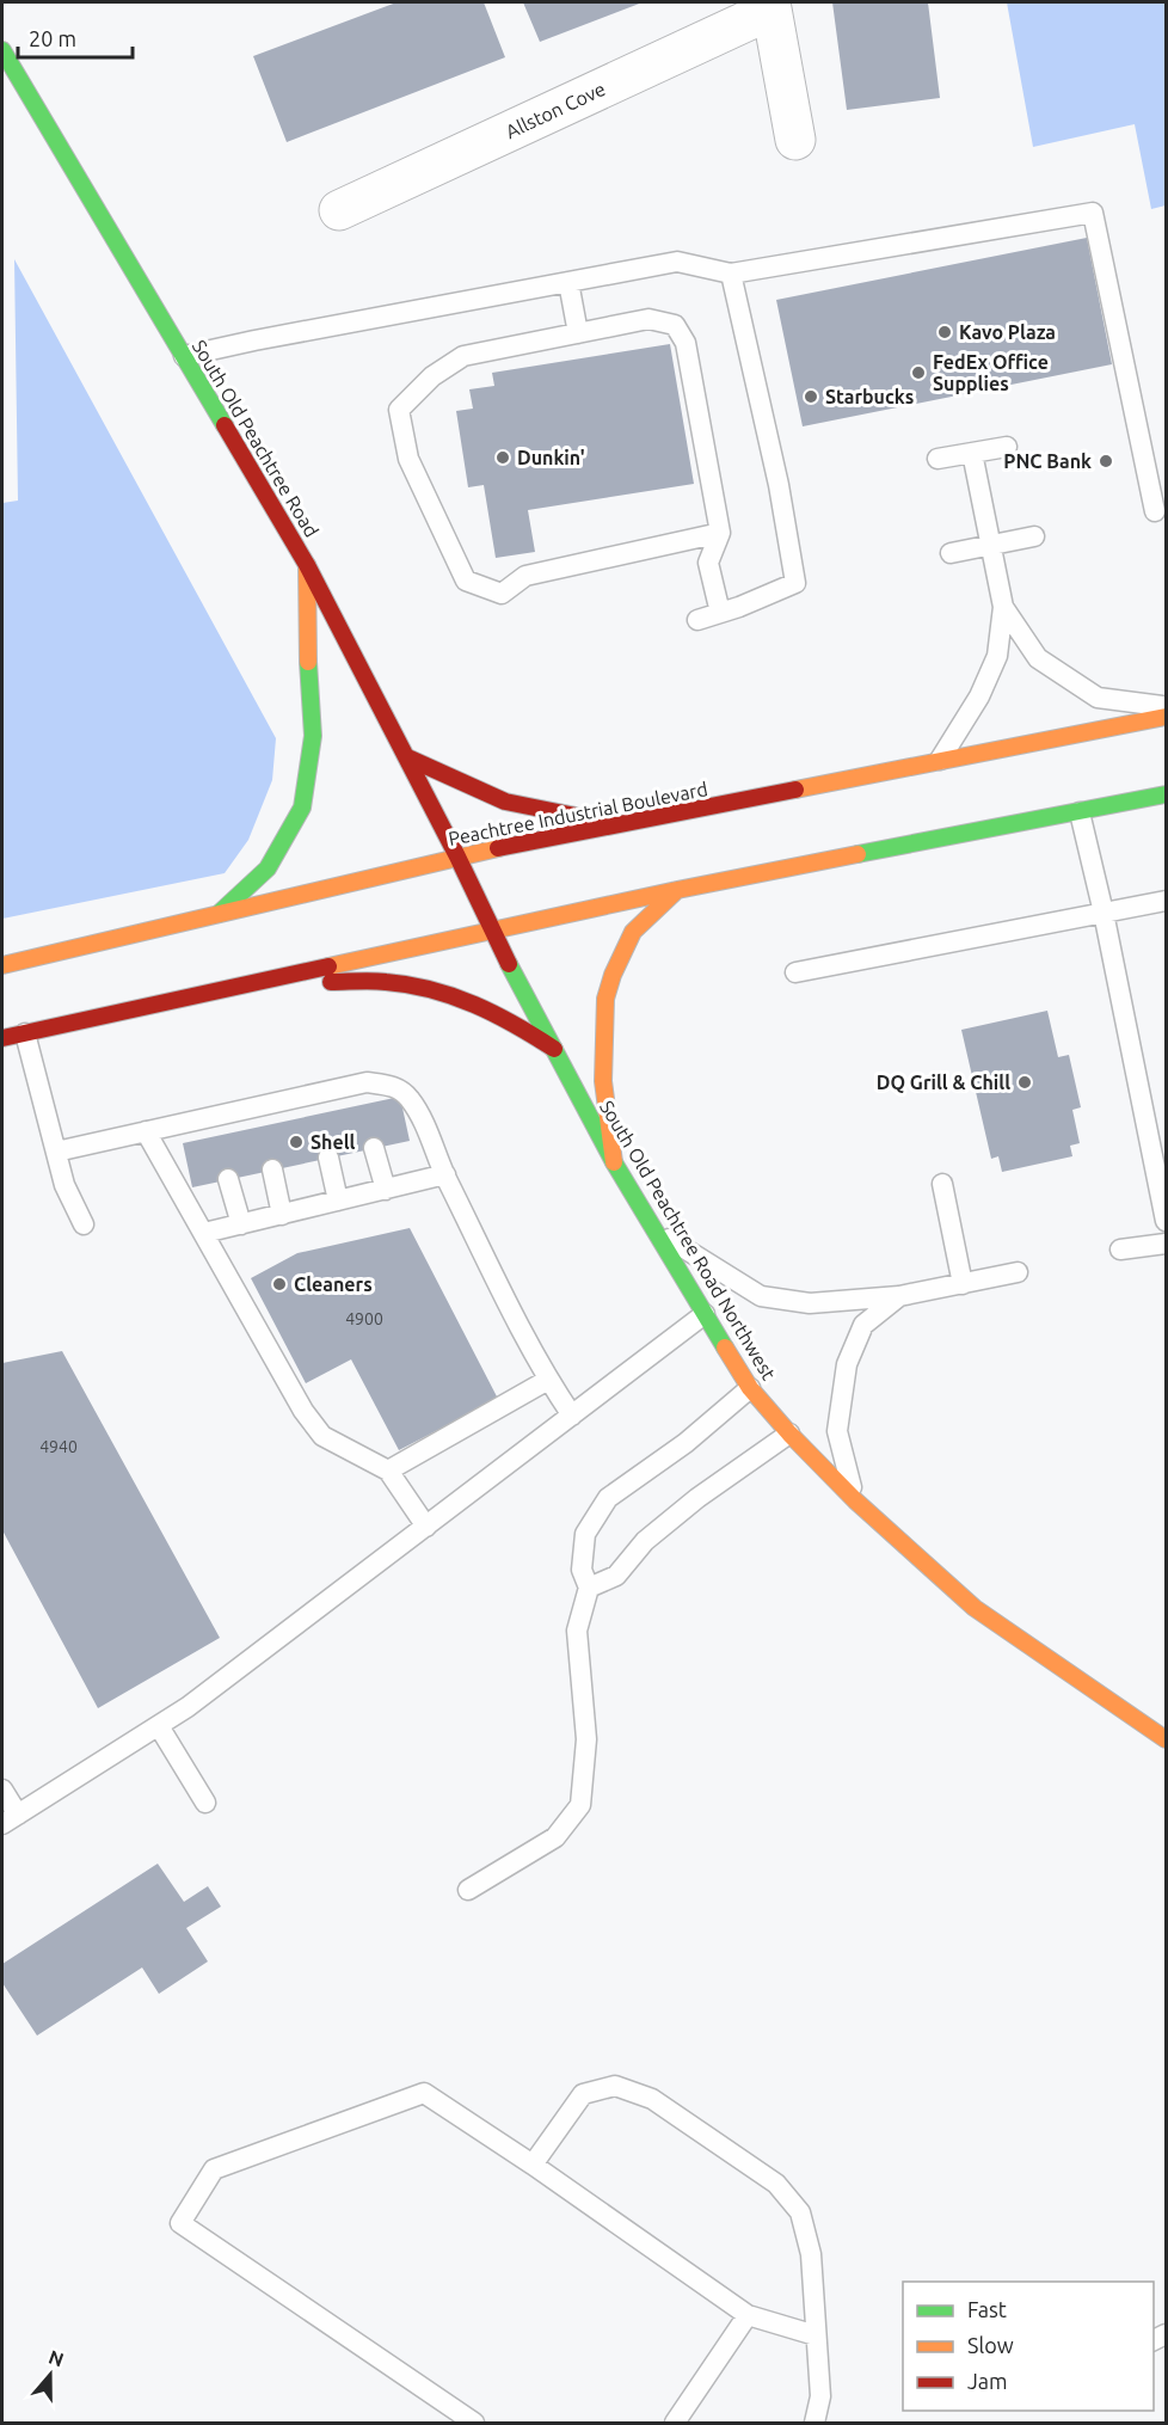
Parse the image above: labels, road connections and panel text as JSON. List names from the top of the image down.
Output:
{
  "streets": {
    "main road": ["South Old Peachtree Road", "Peachtree Industrial Boulevard", "South Old Peachtree Road Northwest"],
    "street": ["Allston Cove"]
  },
  "crossings": [
    ["South Old Peachtree Road", "Peachtree Industrial Boulevard"],
    ["South Old Peachtree Road", "South Old Peachtree Road Northwest"],
    ["Peachtree Industrial Boulevard", "South Old Peachtree Road Northwest"]
  ],
  "places": [
    "Kavo Plaza",
    "FedEx Office Supplies",
    "Starbucks",
    "Dunkin'",
    "PNC Bank",
    "DQ Grill & Chill",
    "Shell",
    "Cleaners"
  ],
  "house_numbers": ["4900", "4940"],
  "legend": ["Fast", "Slow", "Jam"],
  "scale_bar": "20 m",
  "north": "top"
}
